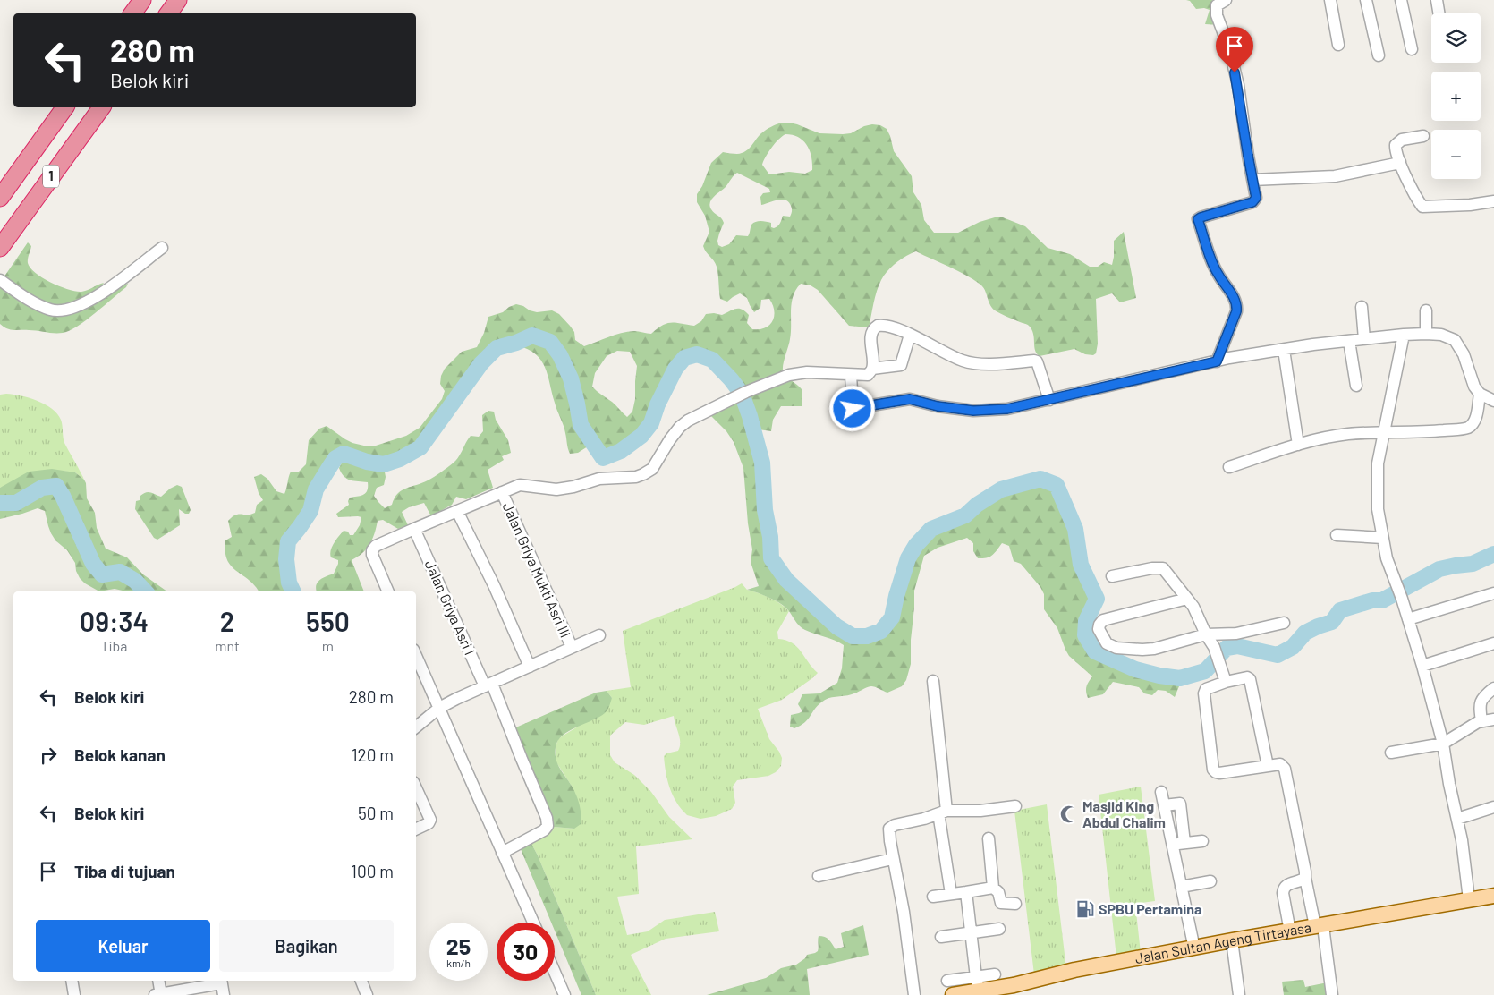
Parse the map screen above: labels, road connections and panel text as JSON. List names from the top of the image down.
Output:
{
  "streets": {
    "highway": ["1"],
    "main road": ["Jalan Sultan Ageng Tirtayasa"],
    "street": ["Jalan Griya Mukti Asri III", "Jalan Griya Asri I"]
  },
  "places": {
    "mosque": ["Masjid King Abdul Chalim"],
    "fuel station": ["SPBU Pertamina"]
  },
  "page": {
    "map_buttons": ["+", "−"],
    "turn": ["280 m", "Belok kiri"],
    "eta": [
      "09:34",
      "Tiba",
      "2",
      "mnt",
      "550",
      "m"
    ],
    "list": [
      {
        "name": "Belok kiri",
        "value": "280 m"
      },
      {
        "name": "Belok kanan",
        "value": "120 m"
      },
      {
        "name": "Belok kiri",
        "value": "50 m"
      },
      {
        "name": "Tiba di tujuan",
        "value": "100 m"
      }
    ],
    "buttons": ["Keluar", "Bagikan"],
    "speed": "25 km/h",
    "limit": "30"
  }
}
